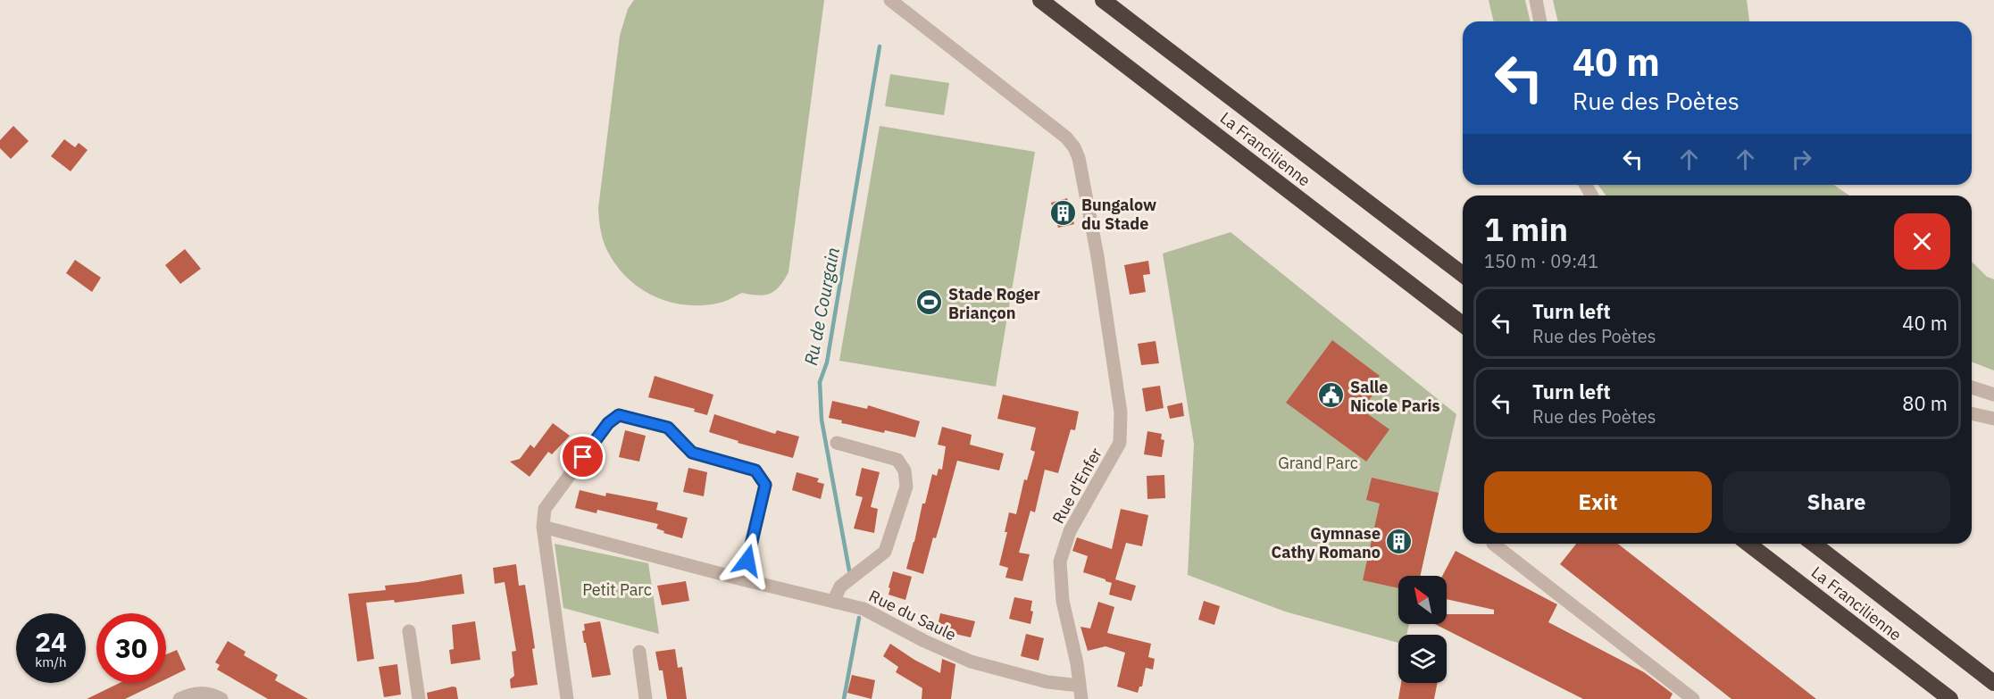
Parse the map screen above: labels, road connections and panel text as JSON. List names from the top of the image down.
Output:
{
  "streets": {
    "highway": ["La Francilienne"],
    "street": ["Rue d'Enfer", "Rue du Saule"]
  },
  "crossings": [
    ["Rue d'Enfer", "Rue du Saule"]
  ],
  "water": ["Ru de Courgain"],
  "parks": ["Grand Parc", "Petit Parc"],
  "places": {
    "building": ["Bungalow du Stade", "Gymnase Cathy Romano"],
    "sports": ["Stade Roger Briançon"],
    "public building": ["Salle Nicole Paris"]
  },
  "north": "top left",
  "page": {
    "turn": ["40 m", "Rue des Poètes"],
    "heading": ["1 min", "150 m · 09:41"],
    "list": [
      {
        "name": "Turn left",
        "note": "Rue des Poètes",
        "value": "40 m"
      },
      {
        "name": "Turn left",
        "note": "Rue des Poètes",
        "value": "80 m"
      }
    ],
    "buttons": ["Exit", "Share"],
    "speed": "24 km/h",
    "limit": "30"
  }
}
